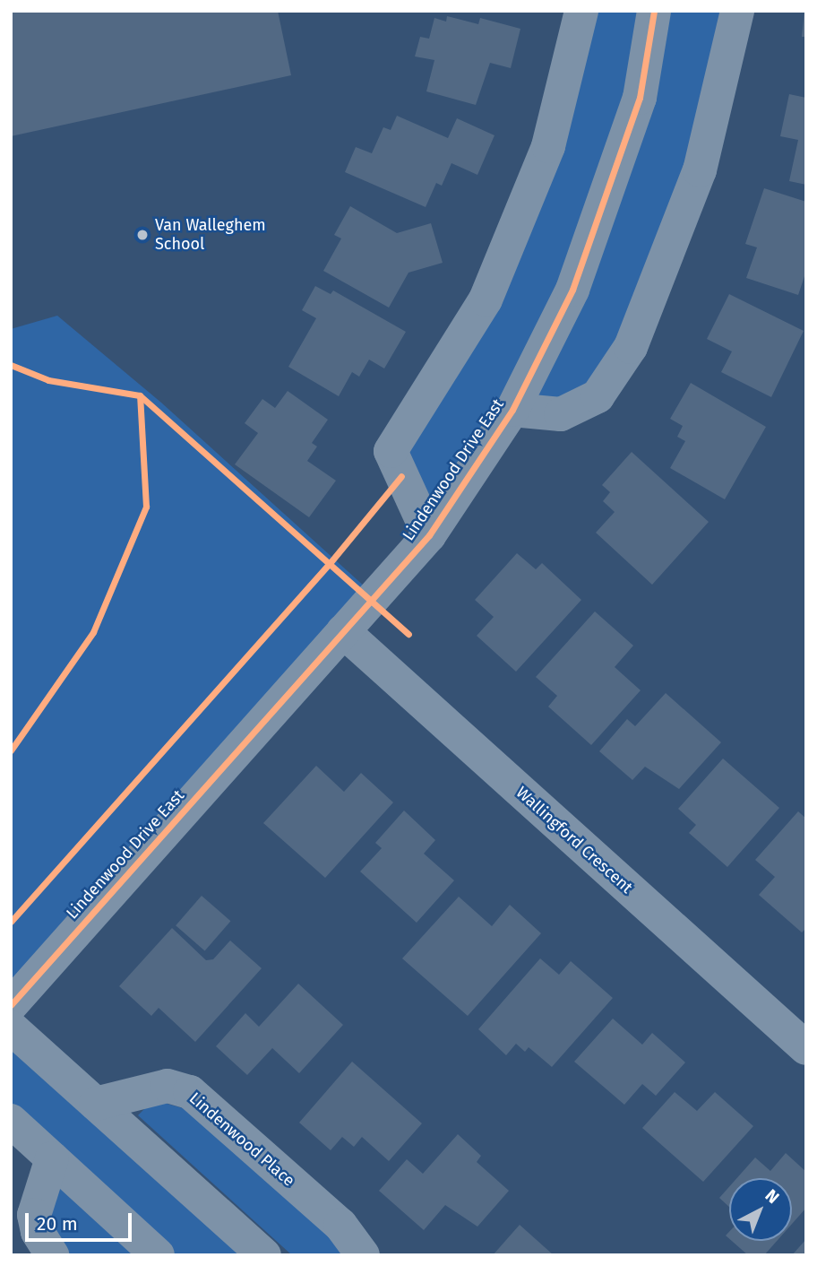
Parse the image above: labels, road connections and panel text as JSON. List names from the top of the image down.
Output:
{
  "streets": {
    "street": ["Lindenwood Drive East", "Wallingford Crescent", "Lindenwood Place"]
  },
  "crossings": [
    ["Lindenwood Drive East", "Wallingford Crescent"]
  ],
  "places": ["Van Walleghem School"],
  "scale_bar": "20 m",
  "north": "top right"
}
